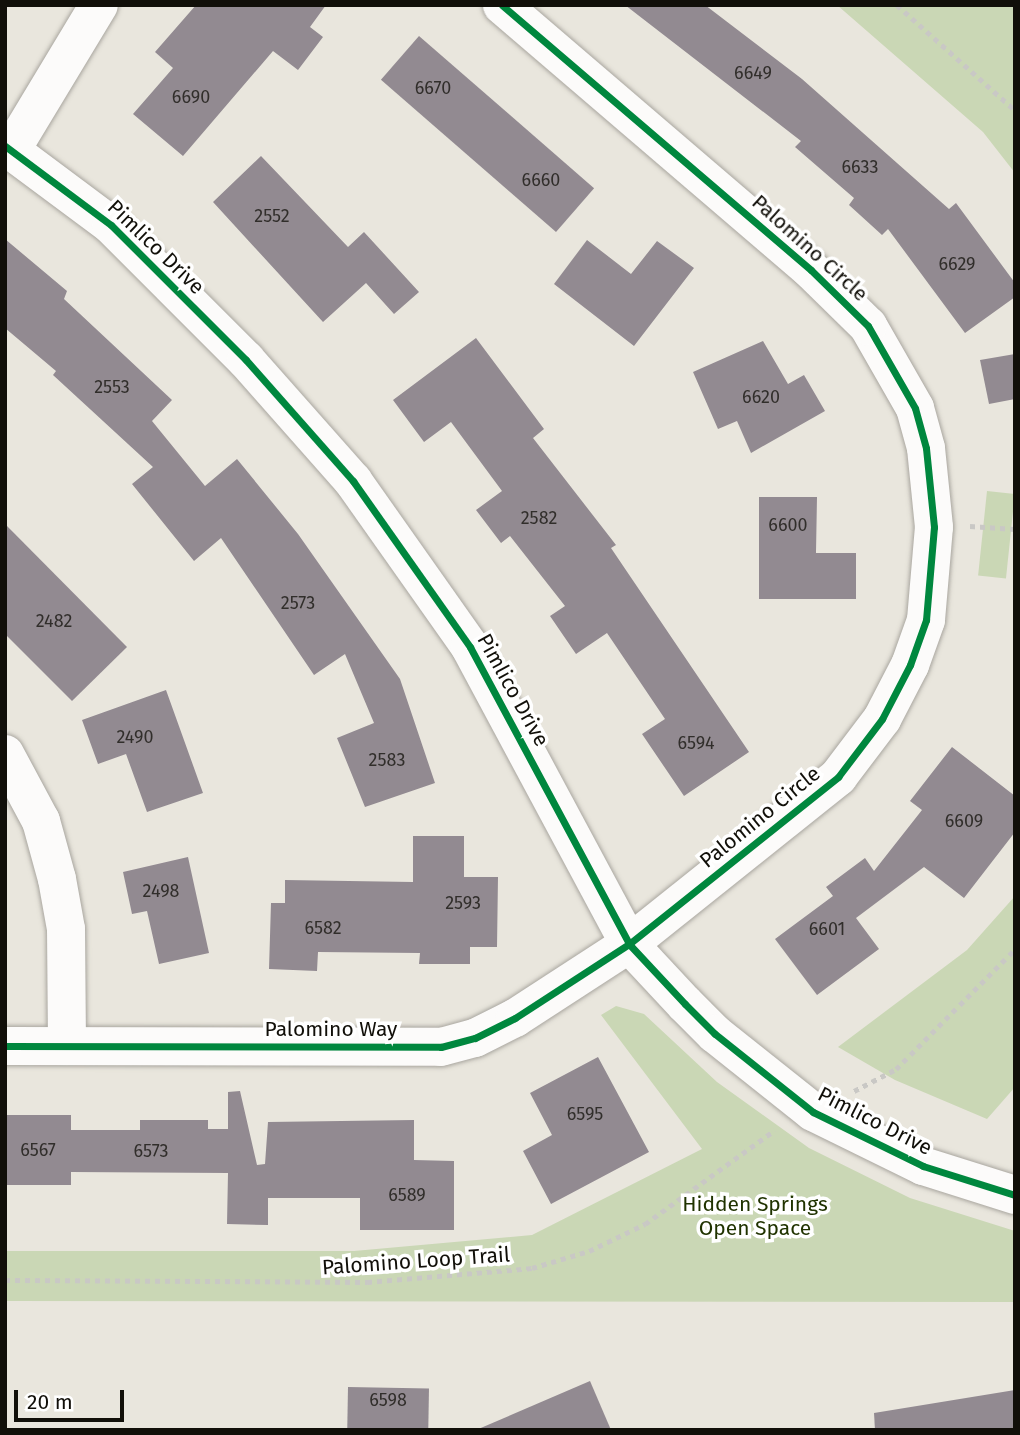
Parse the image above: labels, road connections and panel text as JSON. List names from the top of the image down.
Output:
{
  "streets": {
    "street": ["Pimlico Drive", "Palomino Circle", "Palomino Way"],
    "path": ["Palomino Loop Trail"]
  },
  "crossings": [
    ["Pimlico Drive", "Palomino Circle"],
    ["Pimlico Drive", "Palomino Way"],
    ["Palomino Circle", "Palomino Way"]
  ],
  "parks": ["Hidden Springs Open Space"],
  "house_numbers": [
    "6649",
    "6670",
    "6690",
    "6633",
    "6660",
    "2552",
    "6629",
    "2553",
    "6620",
    "2582",
    "6600",
    "2573",
    "2482",
    "2490",
    "6594",
    "2583",
    "6609",
    "2498",
    "2593",
    "6582",
    "6601",
    "6595",
    "6567",
    "6573",
    "6589",
    "6598"
  ],
  "scale_bar": "20 m"
}
